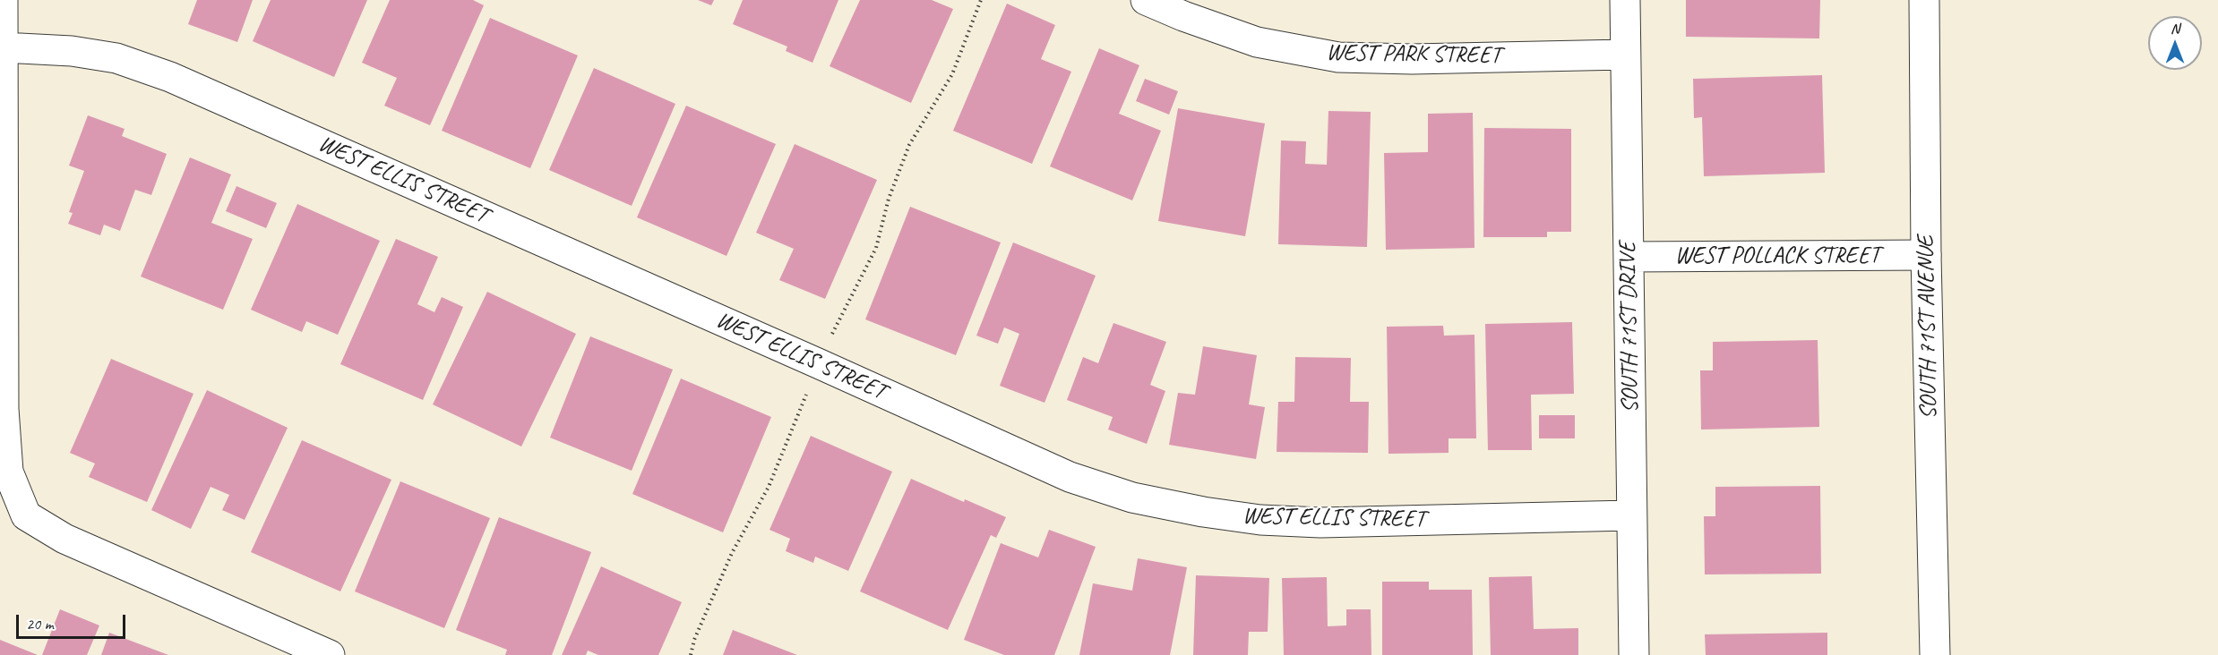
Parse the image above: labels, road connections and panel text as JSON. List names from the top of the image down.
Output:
{
  "streets": {
    "street": [
      "WEST PARK STREET",
      "WEST ELLIS STREET",
      "WEST POLLACK STREET",
      "SOUTH 71ST DRIVE",
      "SOUTH 71ST AVENUE"
    ]
  },
  "crossings": [
    ["WEST PARK STREET", "SOUTH 71ST DRIVE"],
    ["WEST ELLIS STREET", "SOUTH 71ST DRIVE"],
    ["WEST POLLACK STREET", "SOUTH 71ST DRIVE"],
    ["WEST POLLACK STREET", "SOUTH 71ST AVENUE"]
  ],
  "scale_bar": "20 m",
  "north": "top"
}
